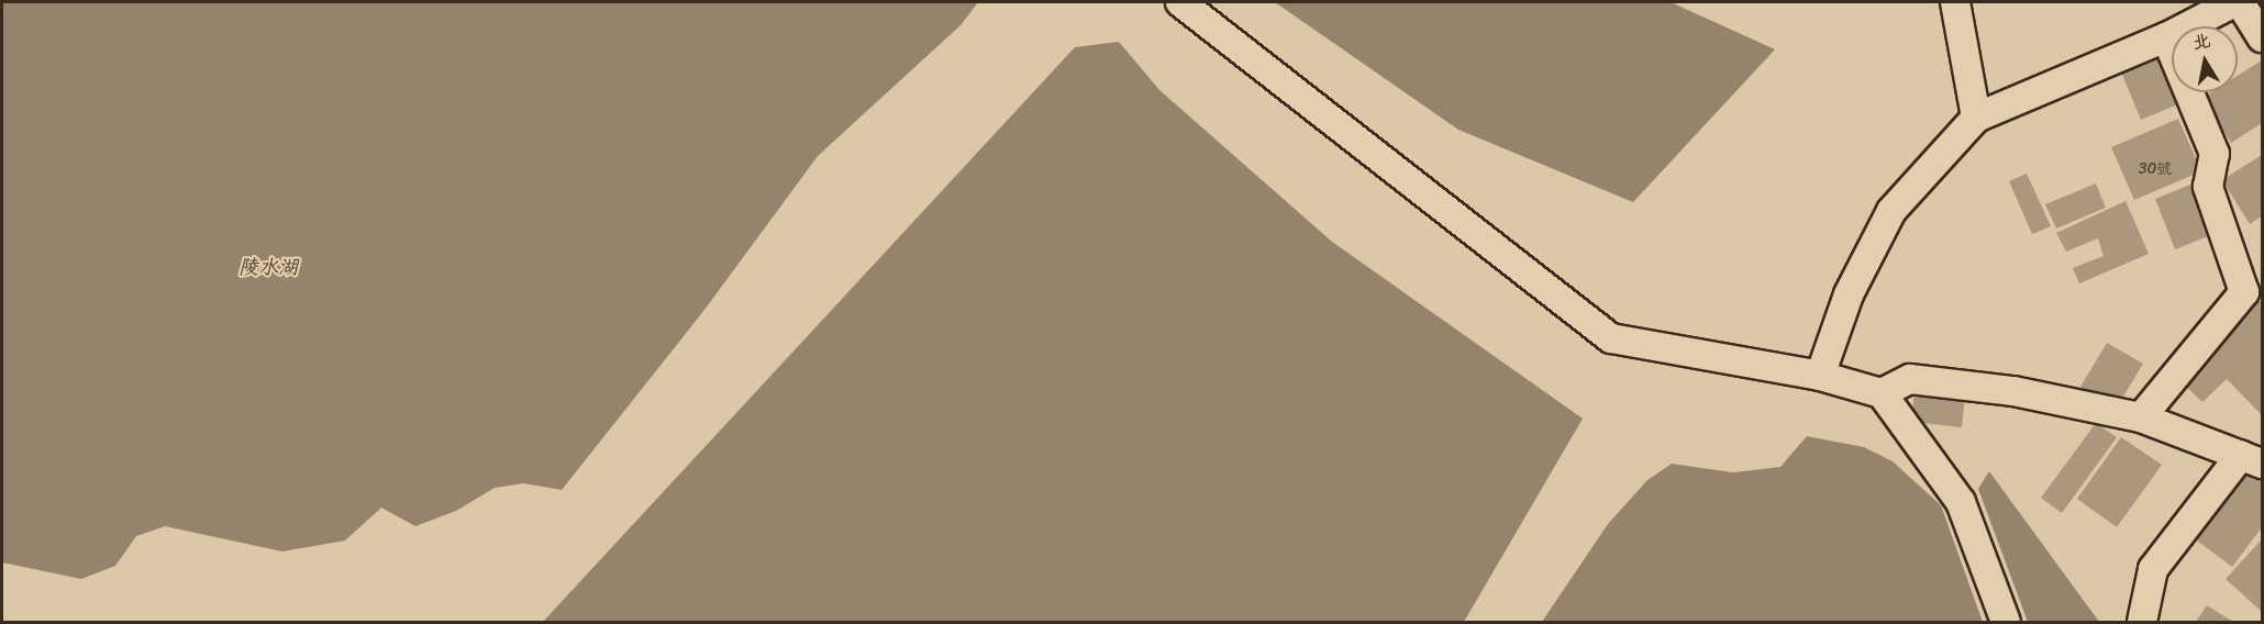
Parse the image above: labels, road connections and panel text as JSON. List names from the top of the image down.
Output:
{
  "water": ["陵水湖"],
  "house_numbers": ["30號"],
  "north": "top"
}
